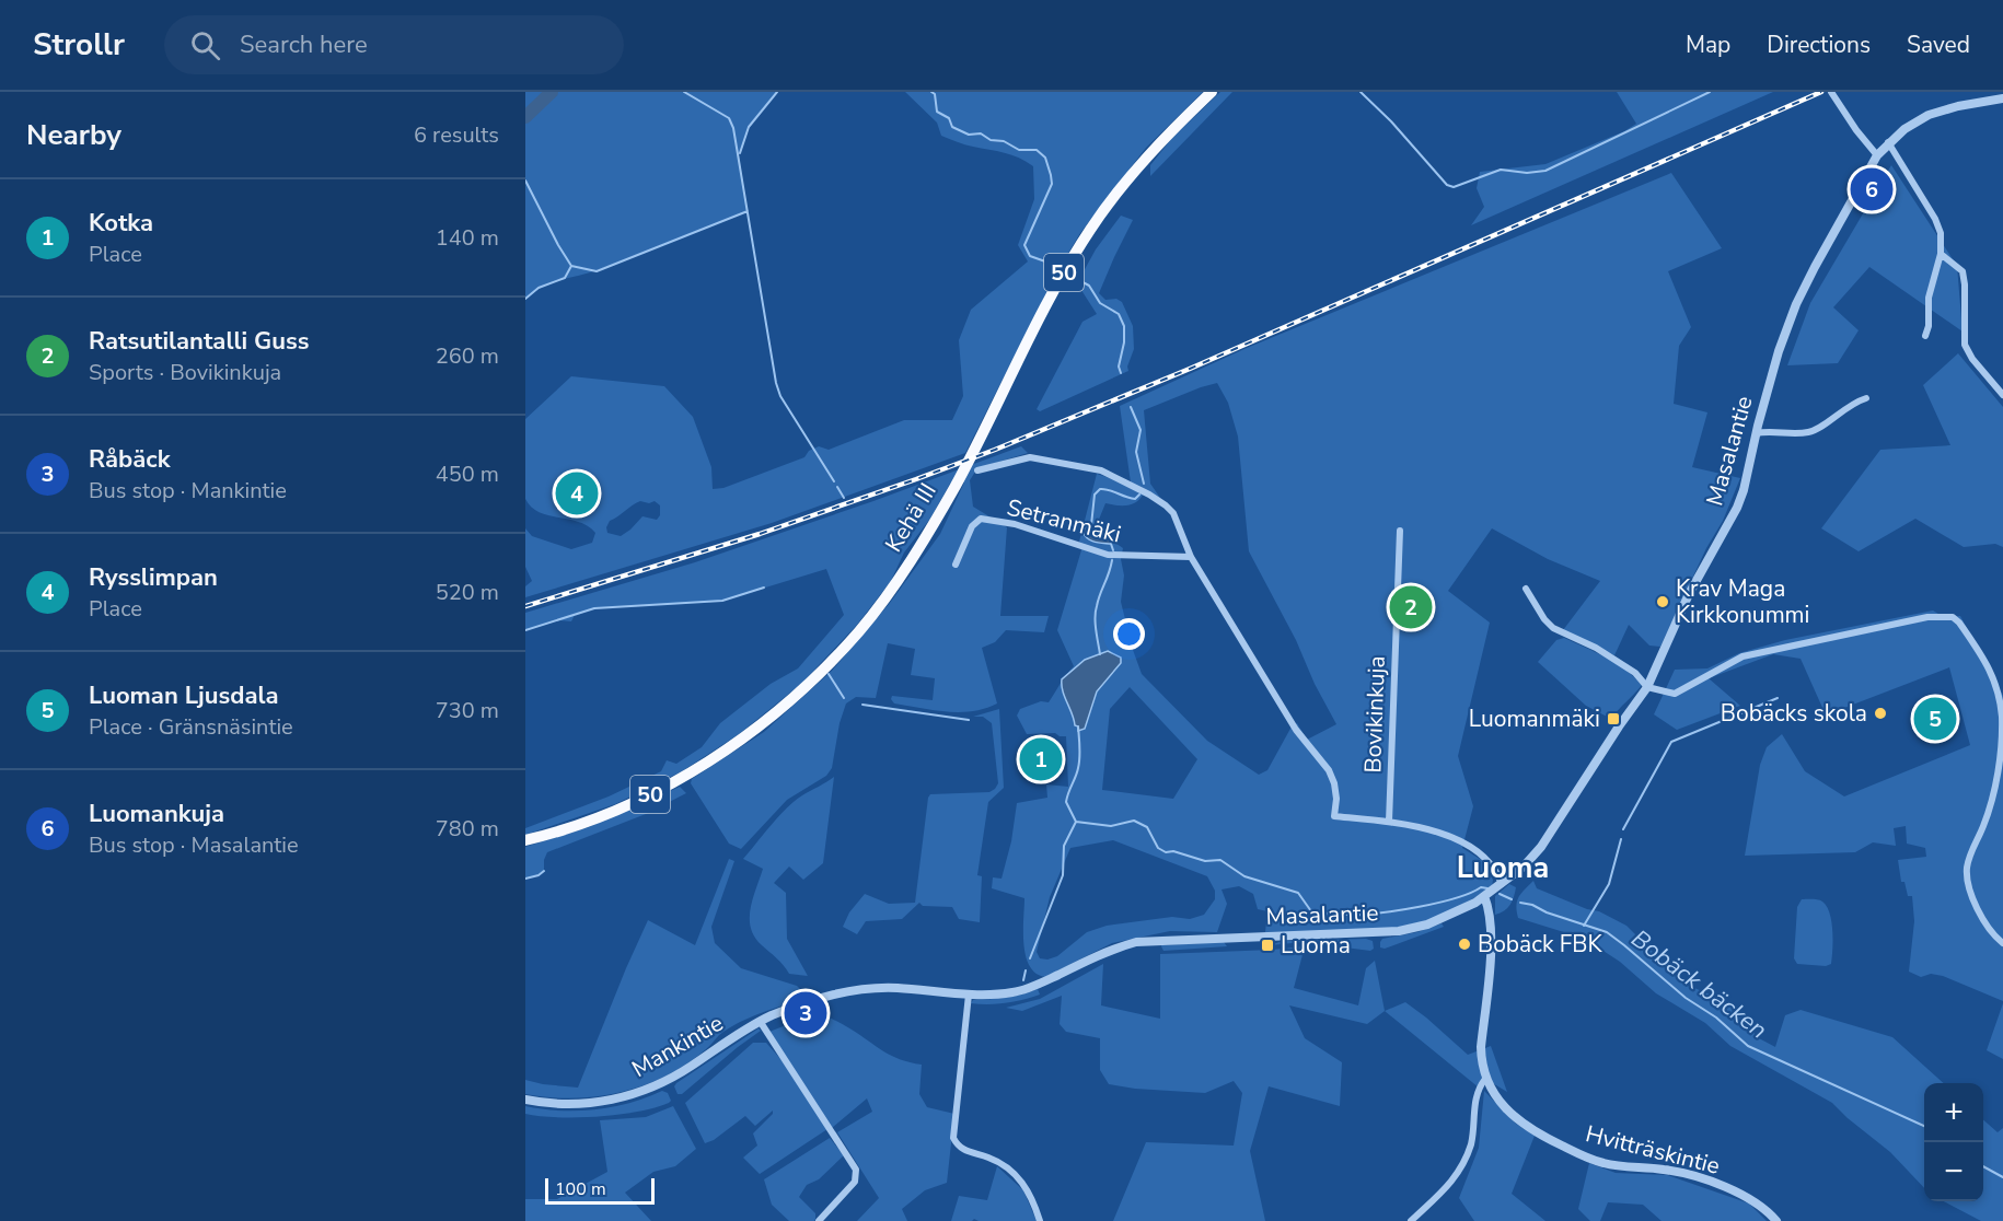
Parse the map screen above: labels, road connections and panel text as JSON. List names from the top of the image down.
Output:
{
  "streets": {
    "highway": ["50", "Kehä III"],
    "street": [
      "Masalantie",
      "Setranmäki",
      "Bovikinkuja",
      "Mankintie",
      "Hvitträskintie"
    ]
  },
  "crossings": [
    ["Masalantie", "Mankintie"],
    ["Masalantie", "Hvitträskintie"]
  ],
  "districts": ["Luoma"],
  "water": ["Bobäck bäcken"],
  "places": {
    "other": ["Krav Maga Kirkkonummi", "Bobäcks skola", "Bobäck FBK"],
    "transit": ["Luomanmäki", "Luoma"]
  },
  "scale_bar": "100 m",
  "page": {
    "header": "Strollr",
    "search": "Search here",
    "nav": ["Map", "Directions", "Saved"],
    "heading": ["Nearby", "6 results"],
    "pins": [
      "6",
      "4",
      "2",
      "5",
      "1",
      "3"
    ],
    "list": [
      {
        "mark": "1",
        "name": "Kotka",
        "note": "Place",
        "value": "140 m"
      },
      {
        "mark": "2",
        "name": "Ratsutilantalli Guss",
        "note": "Sports · Bovikinkuja",
        "value": "260 m"
      },
      {
        "mark": "3",
        "name": "Råbäck",
        "note": "Bus stop · Mankintie",
        "value": "450 m"
      },
      {
        "mark": "4",
        "name": "Rysslimpan",
        "note": "Place",
        "value": "520 m"
      },
      {
        "mark": "5",
        "name": "Luoman Ljusdala",
        "note": "Place · Gränsnäsintie",
        "value": "730 m"
      },
      {
        "mark": "6",
        "name": "Luomankuja",
        "note": "Bus stop · Masalantie",
        "value": "780 m"
      }
    ],
    "map_buttons": ["+", "−"],
    "scale": "100 m"
  }
}
